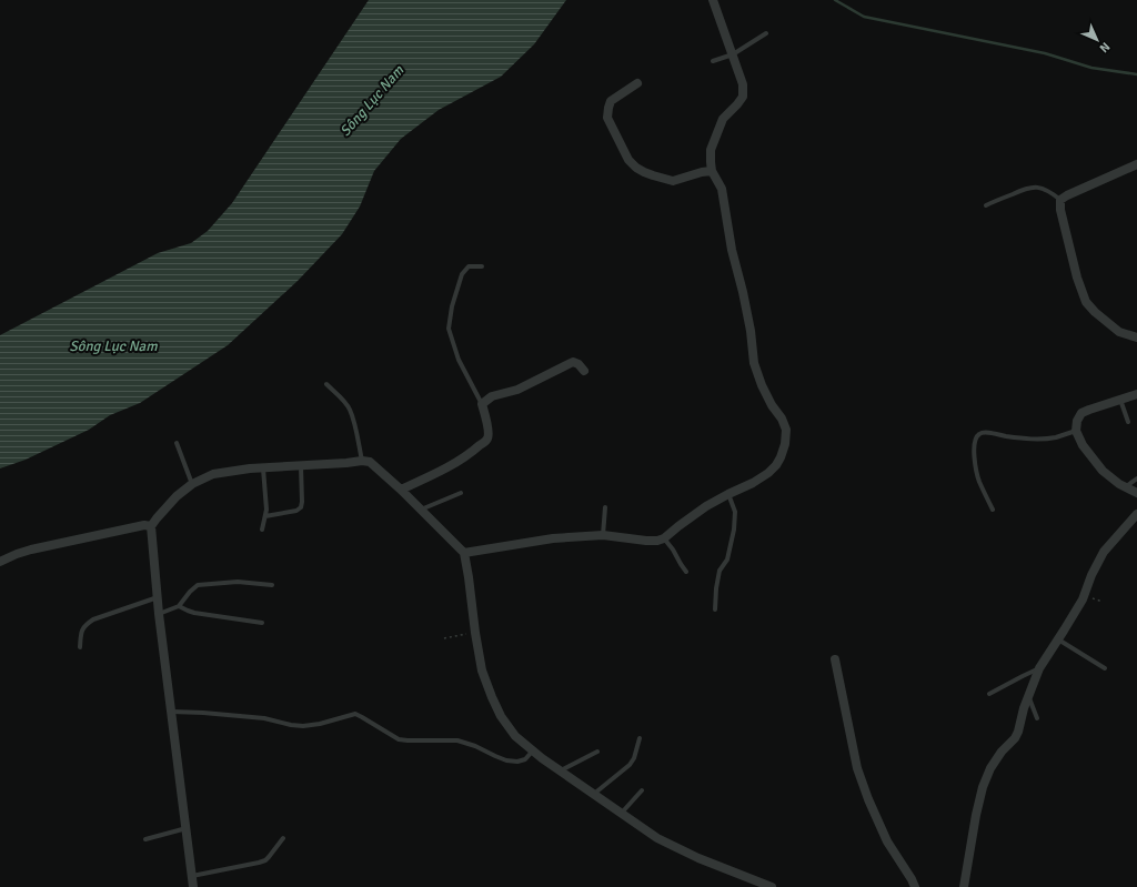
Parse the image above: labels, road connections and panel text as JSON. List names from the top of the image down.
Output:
{
  "water": ["Sông Lục Nam"],
  "north": "bottom right"
}
